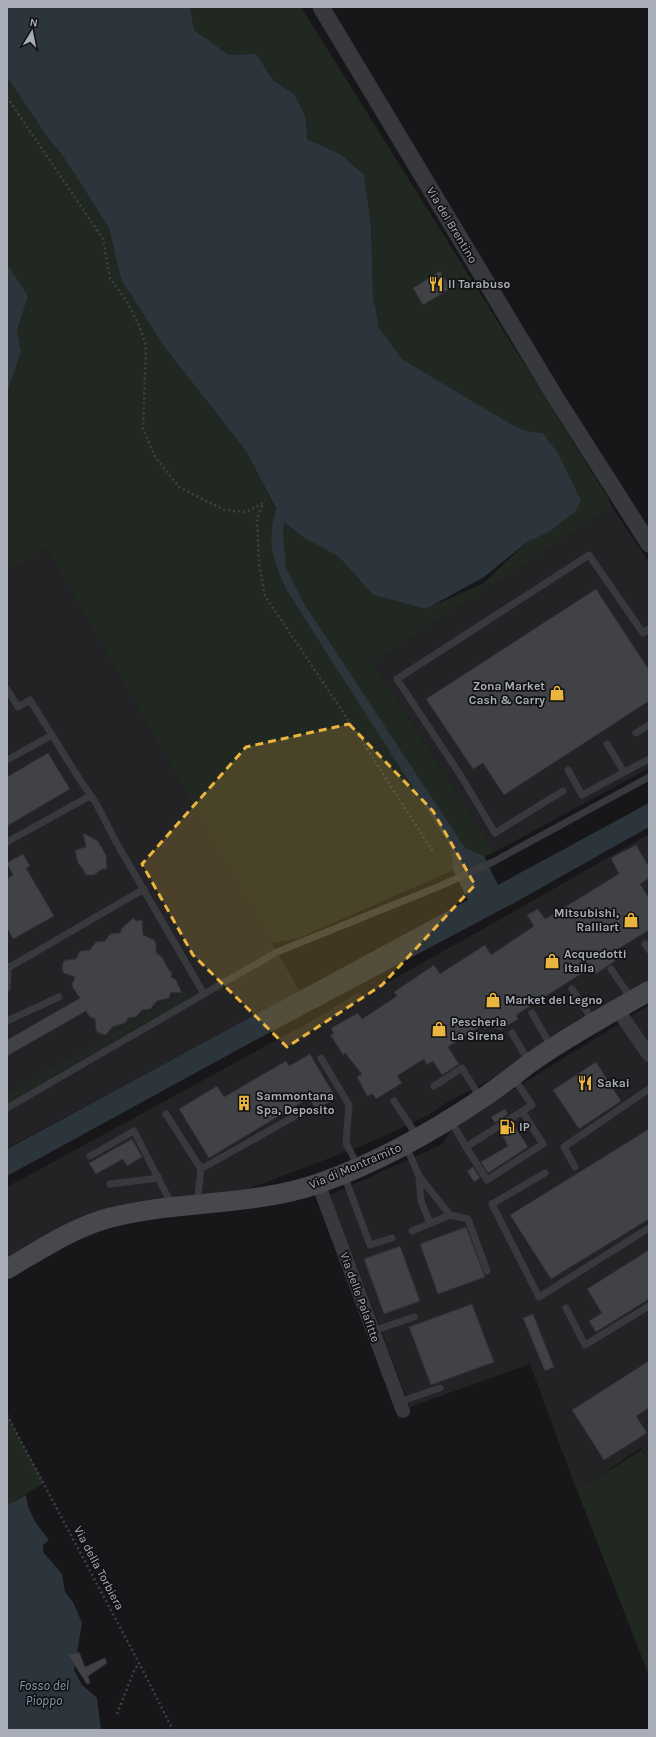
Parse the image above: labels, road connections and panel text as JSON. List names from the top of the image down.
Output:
{
  "streets": {
    "main road": ["Via di Montramito"],
    "street": ["Via del Brentino", "Via delle Palafitte"],
    "path": ["Via della Torbiera"]
  },
  "crossings": [
    ["Via di Montramito", "Via delle Palafitte"]
  ],
  "water": ["Fosso del Pioppo"],
  "places": {
    "restaurant": ["Il Tarabuso", "Sakai"],
    "shop": [
      "Zona Market Cash & Carry",
      "Mitsubishi, Ralliart",
      "Acquedotti italia",
      "Market del Legno",
      "Pescheria La Sirena"
    ],
    "building": ["Sammontana Spa, Deposito"],
    "fuel station": ["IP"]
  },
  "north": "top"
}
